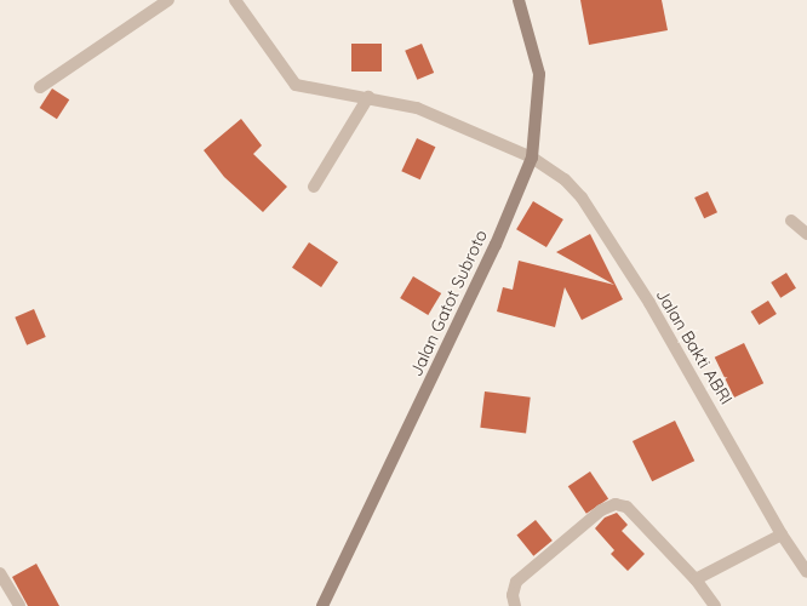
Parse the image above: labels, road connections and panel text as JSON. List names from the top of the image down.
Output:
{
  "streets": {
    "main road": ["Jalan Gatot Subroto"],
    "street": ["Jalan Bakti ABRI"]
  },
  "crossings": [
    ["Jalan Gatot Subroto", "Jalan Bakti ABRI"]
  ]
}
